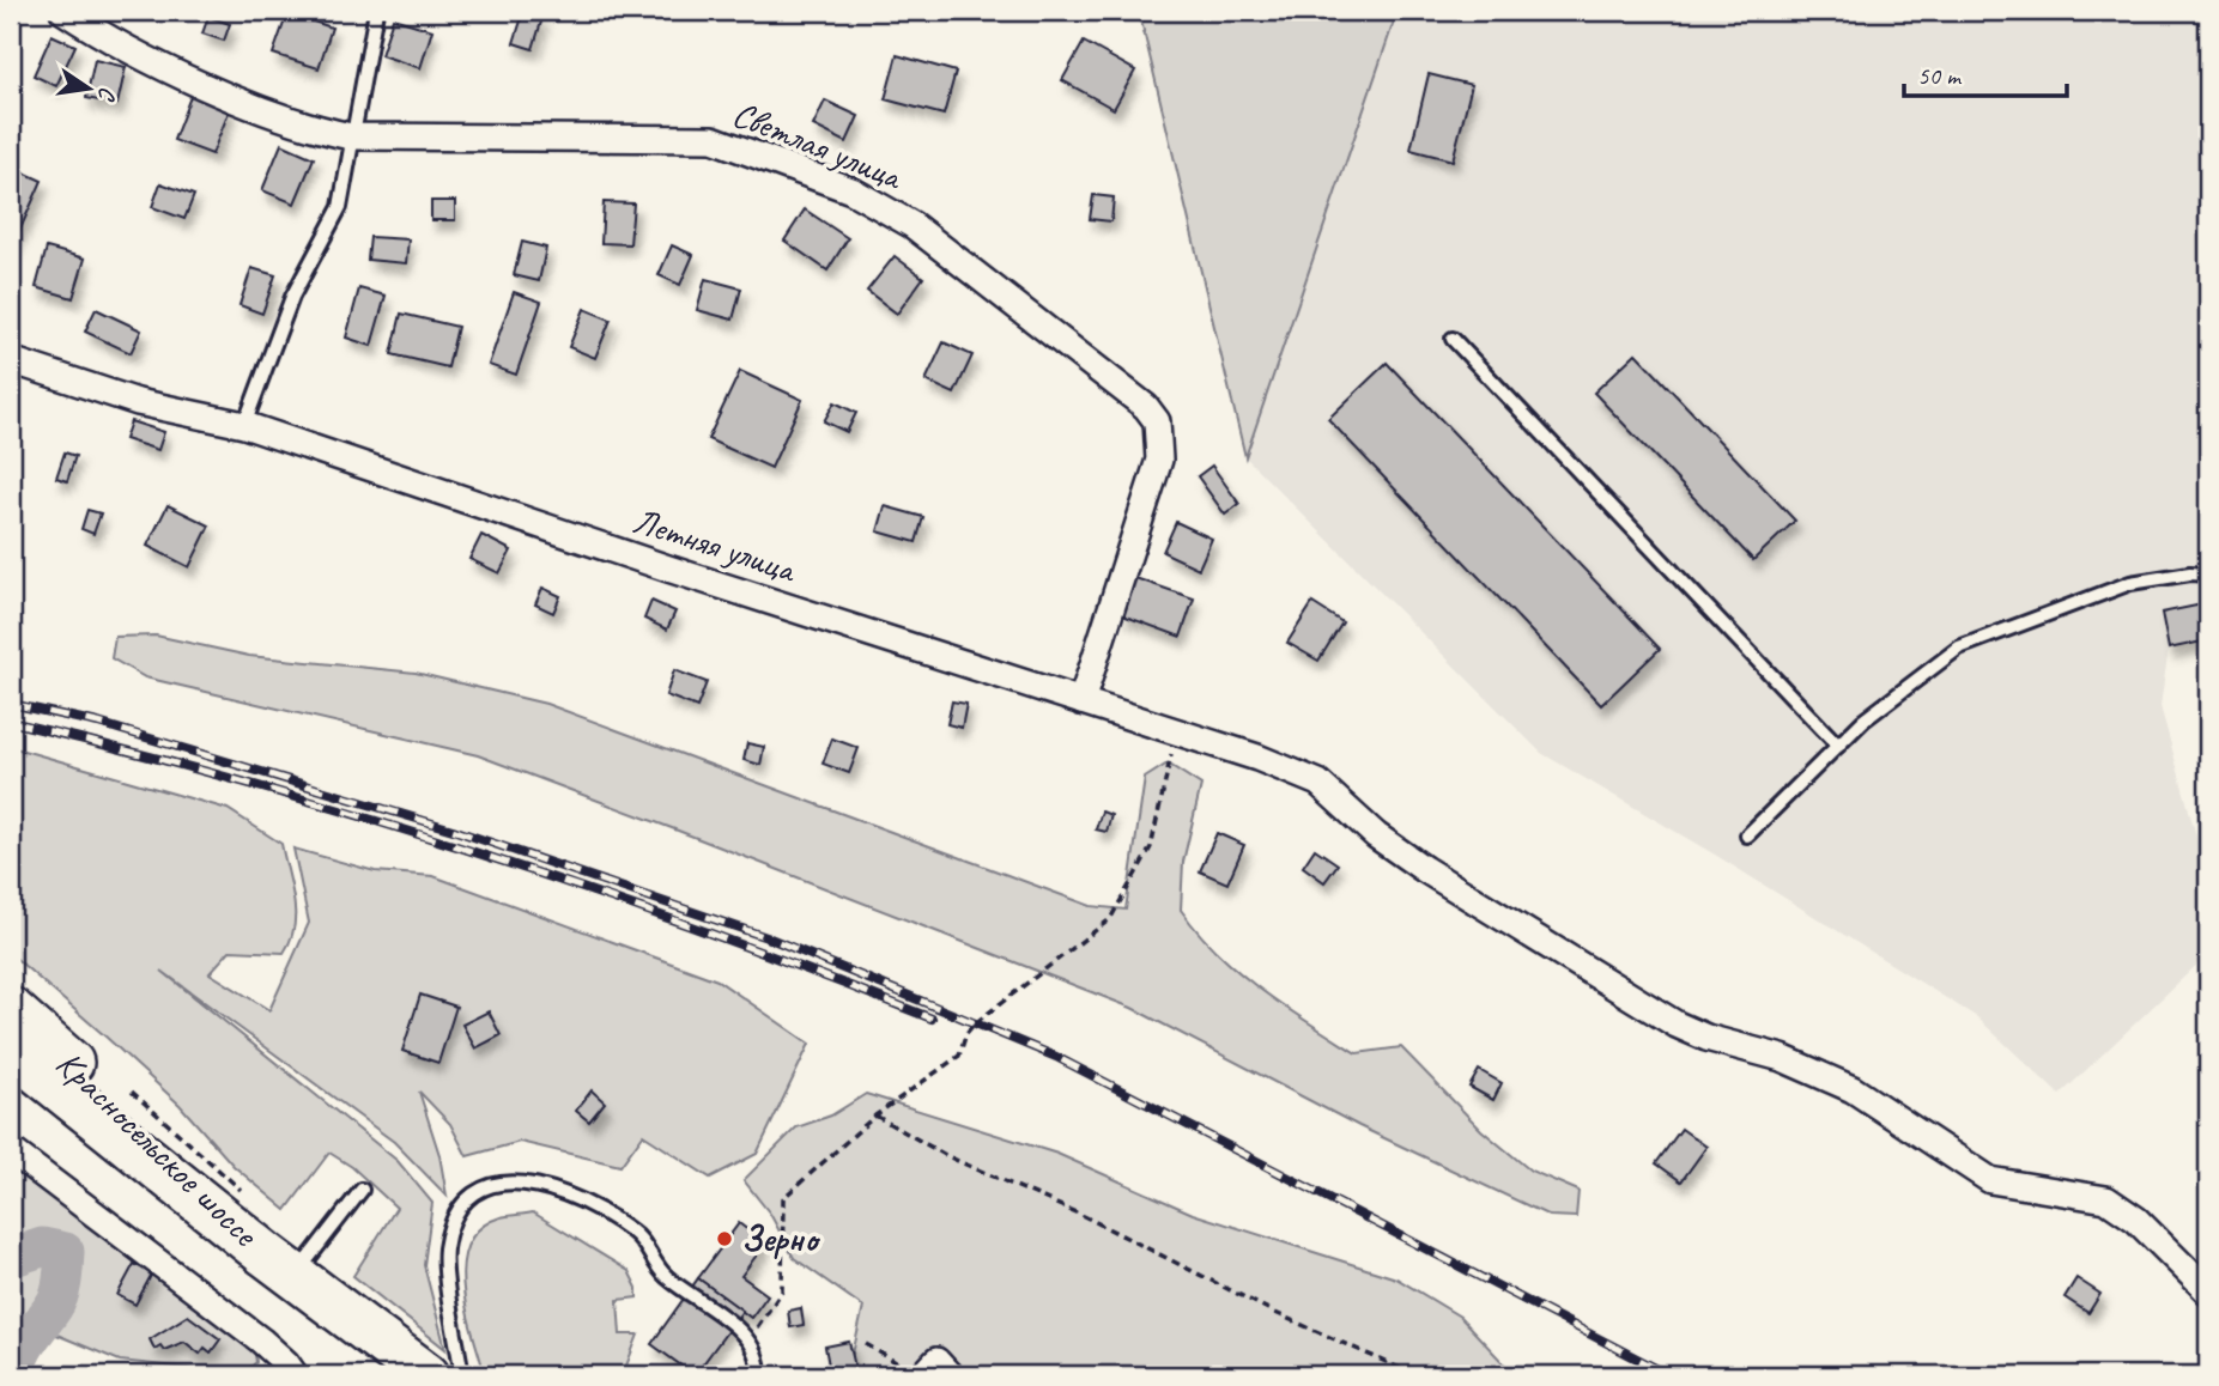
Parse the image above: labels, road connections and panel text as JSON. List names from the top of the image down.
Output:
{
  "streets": {
    "highway": ["Красносельское шоссе"],
    "street": ["Светлая улица", "Летняя улица"]
  },
  "crossings": [
    ["Светлая улица", "Летняя улица"]
  ],
  "places": ["Зерно"],
  "scale_bar": "50 m",
  "north": "right"
}
